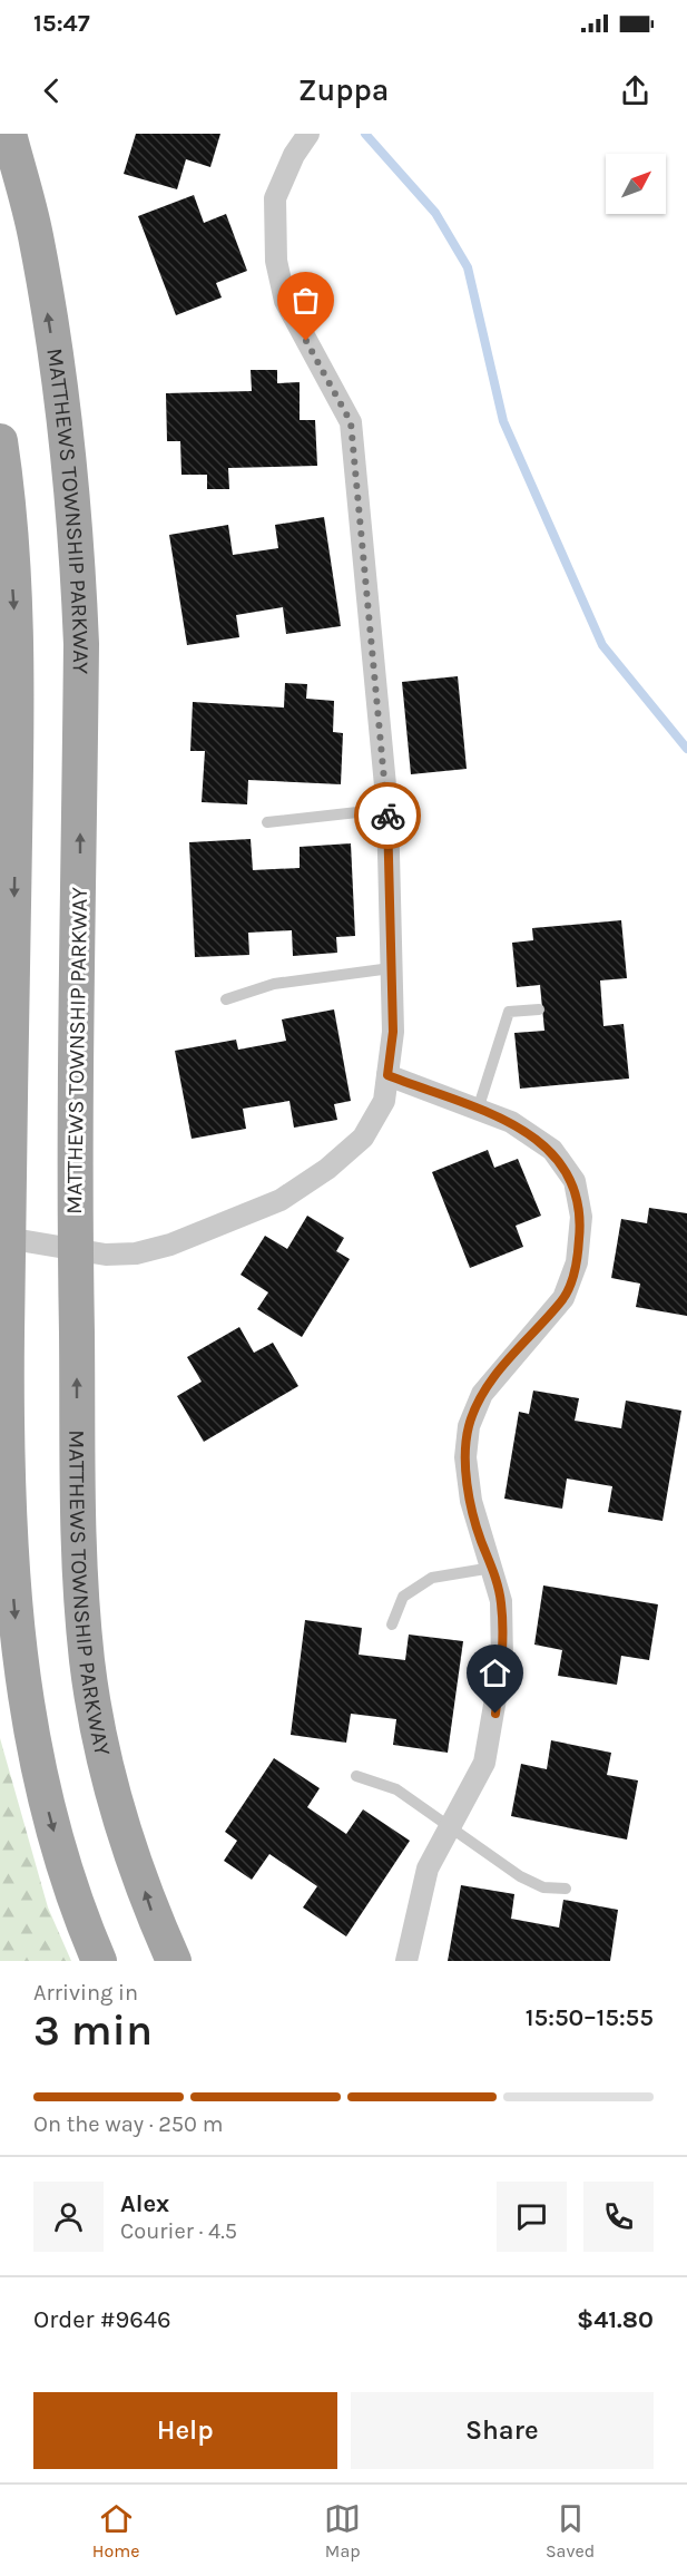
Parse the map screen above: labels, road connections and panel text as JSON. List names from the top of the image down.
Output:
{
  "streets": {
    "main road": ["MATTHEWS TOWNSHIP PARKWAY"]
  },
  "north": "top right",
  "page": {
    "status": "15:47",
    "header": "Zuppa",
    "heading": ["3 min", "Arriving in", "15:50–15:55"],
    "panel": [
      "Alex",
      "Courier · 4.5",
      "Order #9646",
      "$41.80"
    ],
    "bar": "On the way · 250 m",
    "buttons": ["Help", "Share"],
    "tabs": ["Home", "Map", "Saved"]
  }
}
